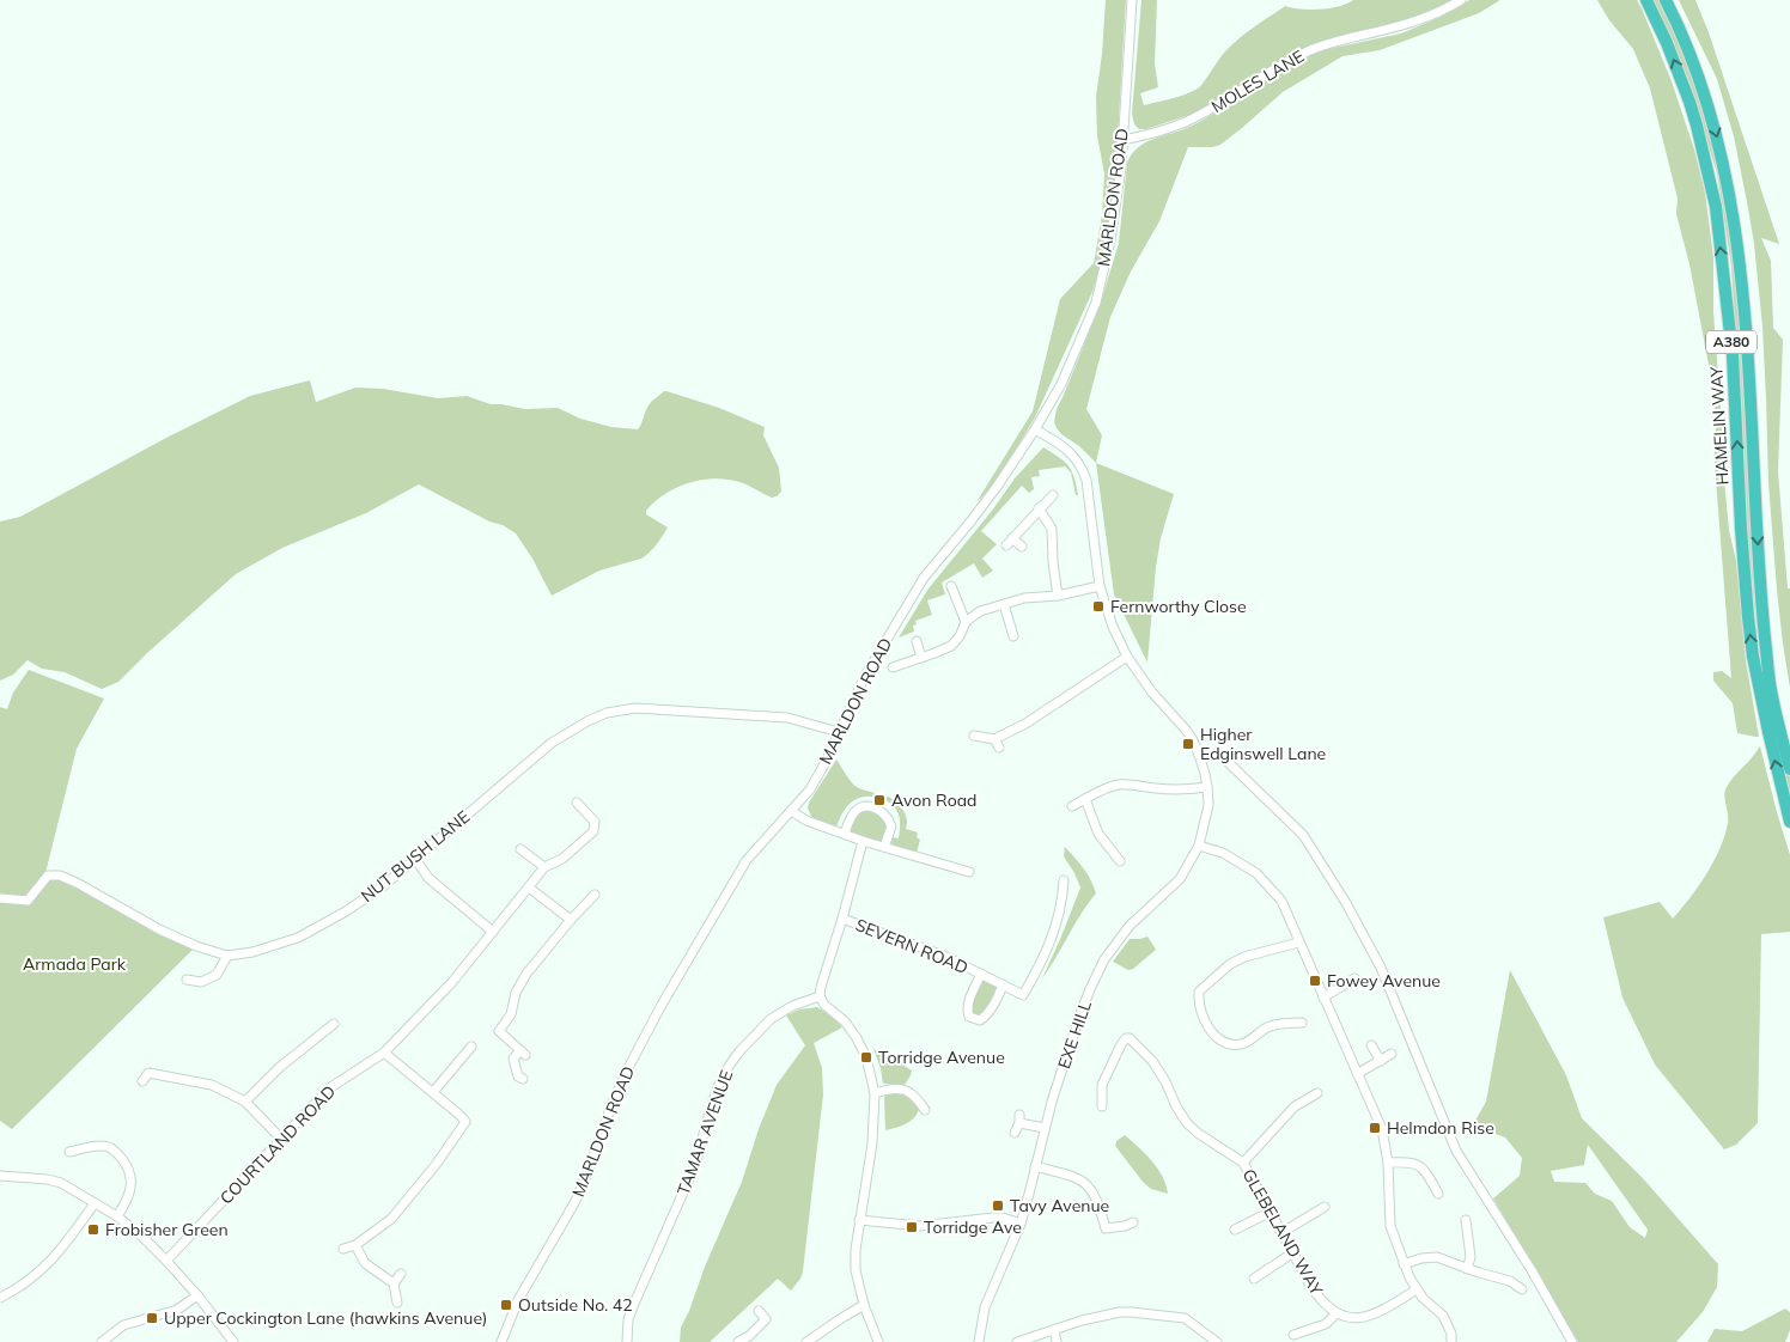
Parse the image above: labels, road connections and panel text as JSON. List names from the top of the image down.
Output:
{
  "streets": {
    "highway": ["A380", "HAMELIN WAY"],
    "street": [
      "MOLES LANE",
      "MARLDON ROAD",
      "NUT BUSH LANE",
      "SEVERN ROAD",
      "EXE HILL",
      "TAMAR AVENUE",
      "COURTLAND ROAD",
      "GLEBELAND WAY"
    ]
  },
  "crossings": [
    ["MOLES LANE", "MARLDON ROAD"],
    ["MARLDON ROAD", "NUT BUSH LANE"]
  ],
  "parks": ["Armada Park"],
  "places": {
    "transit": [
      "Fernworthy Close",
      "Higher Edginswell Lane",
      "Avon Road",
      "Fowey Avenue",
      "Torridge Avenue",
      "Helmdon Rise",
      "Tavy Avenue",
      "Torridge Ave",
      "Frobisher Green",
      "Outside No. 42",
      "Upper Cockington Lane (hawkins Avenue)"
    ]
  }
}
